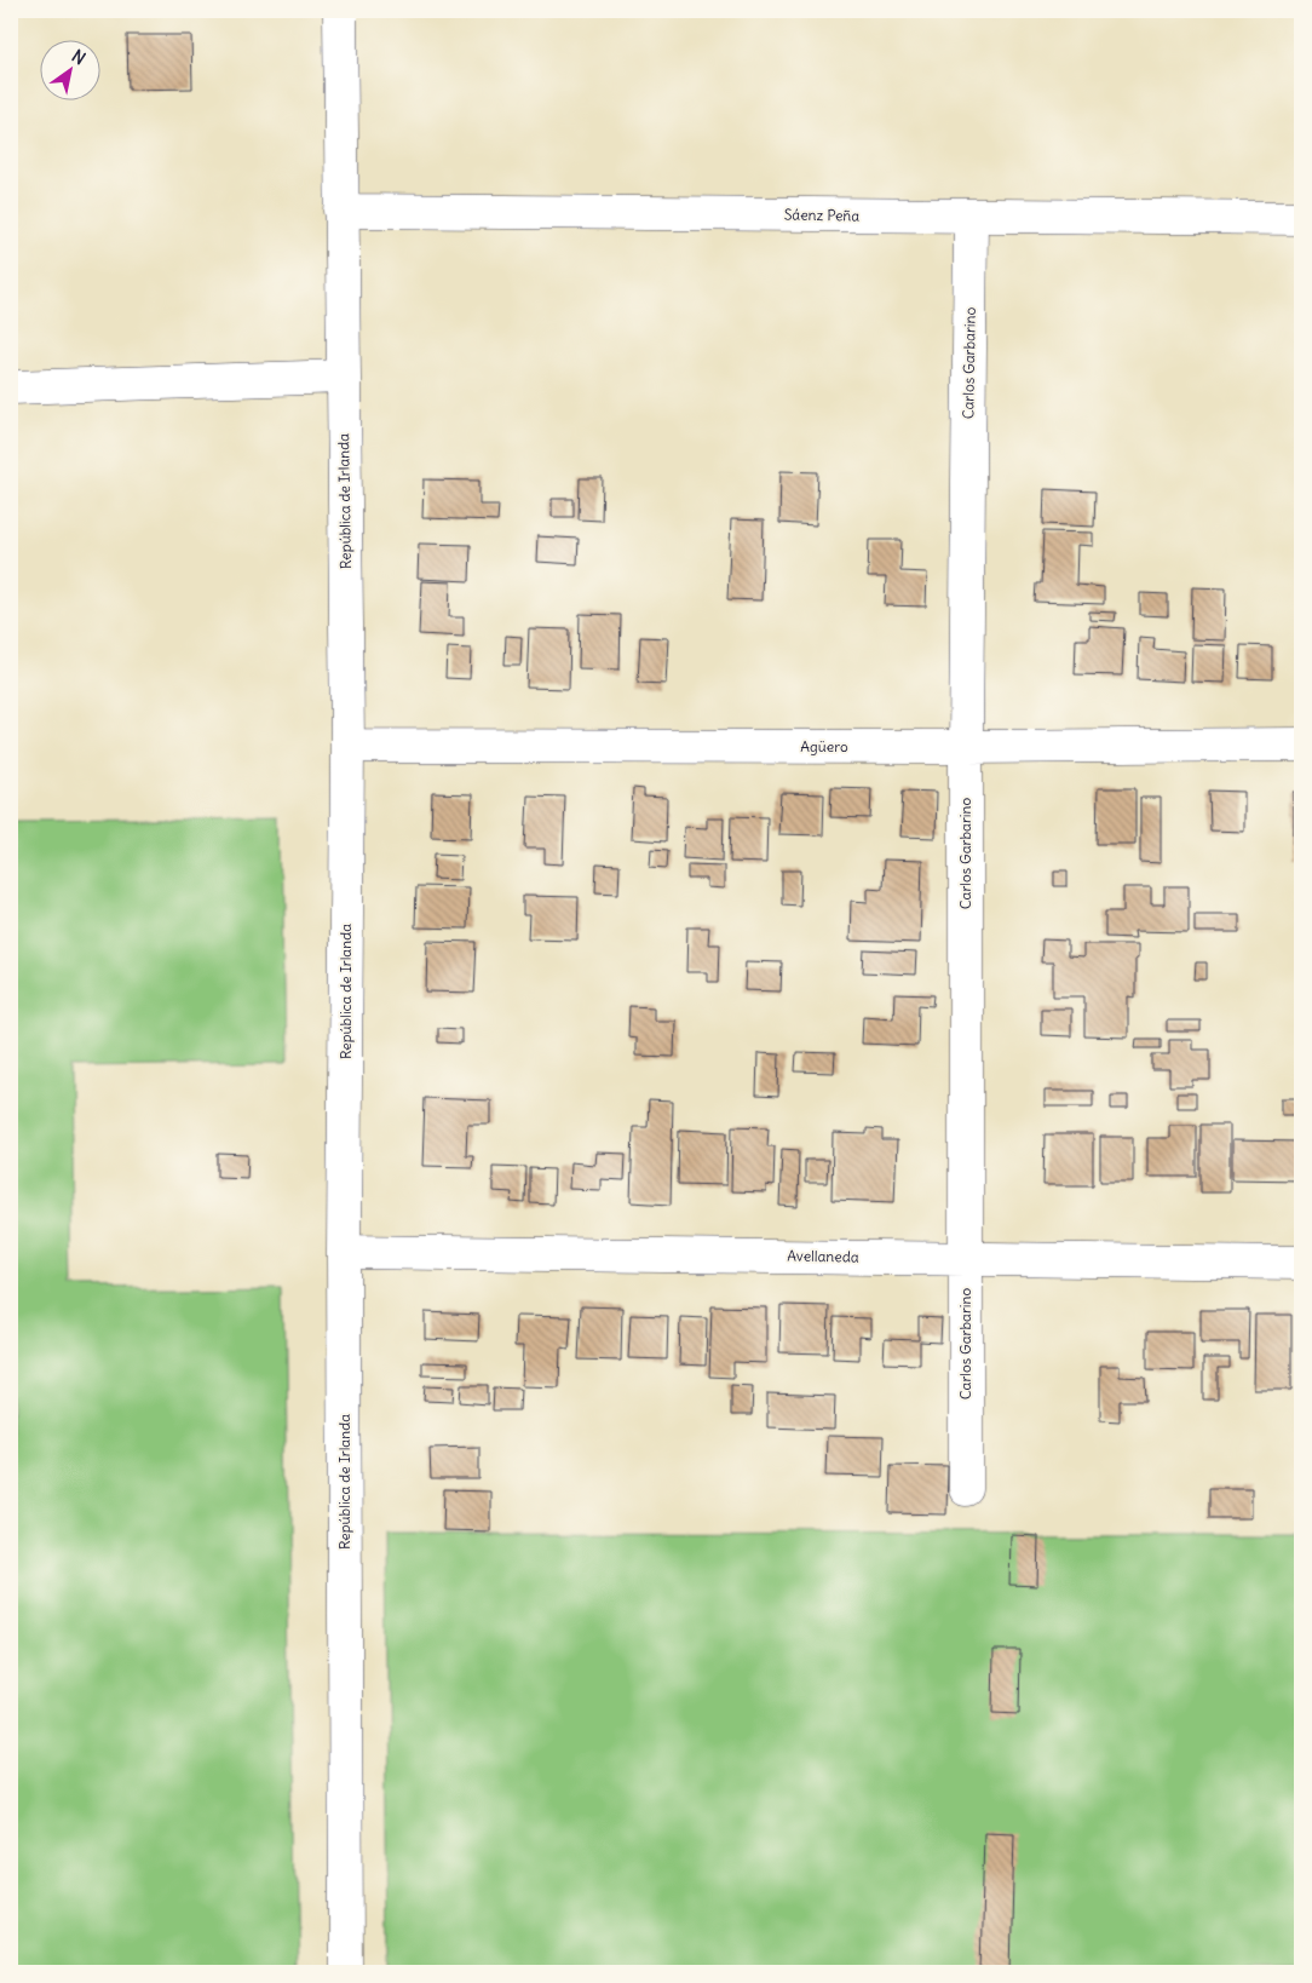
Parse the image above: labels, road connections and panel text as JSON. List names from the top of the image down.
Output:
{
  "streets": {
    "street": [
      "Sáenz Peña",
      "Carlos Garbarino",
      "República de Irlanda",
      "Agüero",
      "Avellaneda"
    ]
  },
  "crossings": [
    ["Sáenz Peña", "Carlos Garbarino"],
    ["Sáenz Peña", "República de Irlanda"],
    ["Carlos Garbarino", "Agüero"],
    ["Carlos Garbarino", "Avellaneda"],
    ["República de Irlanda", "Agüero"],
    ["República de Irlanda", "Avellaneda"]
  ],
  "north": "top right"
}
